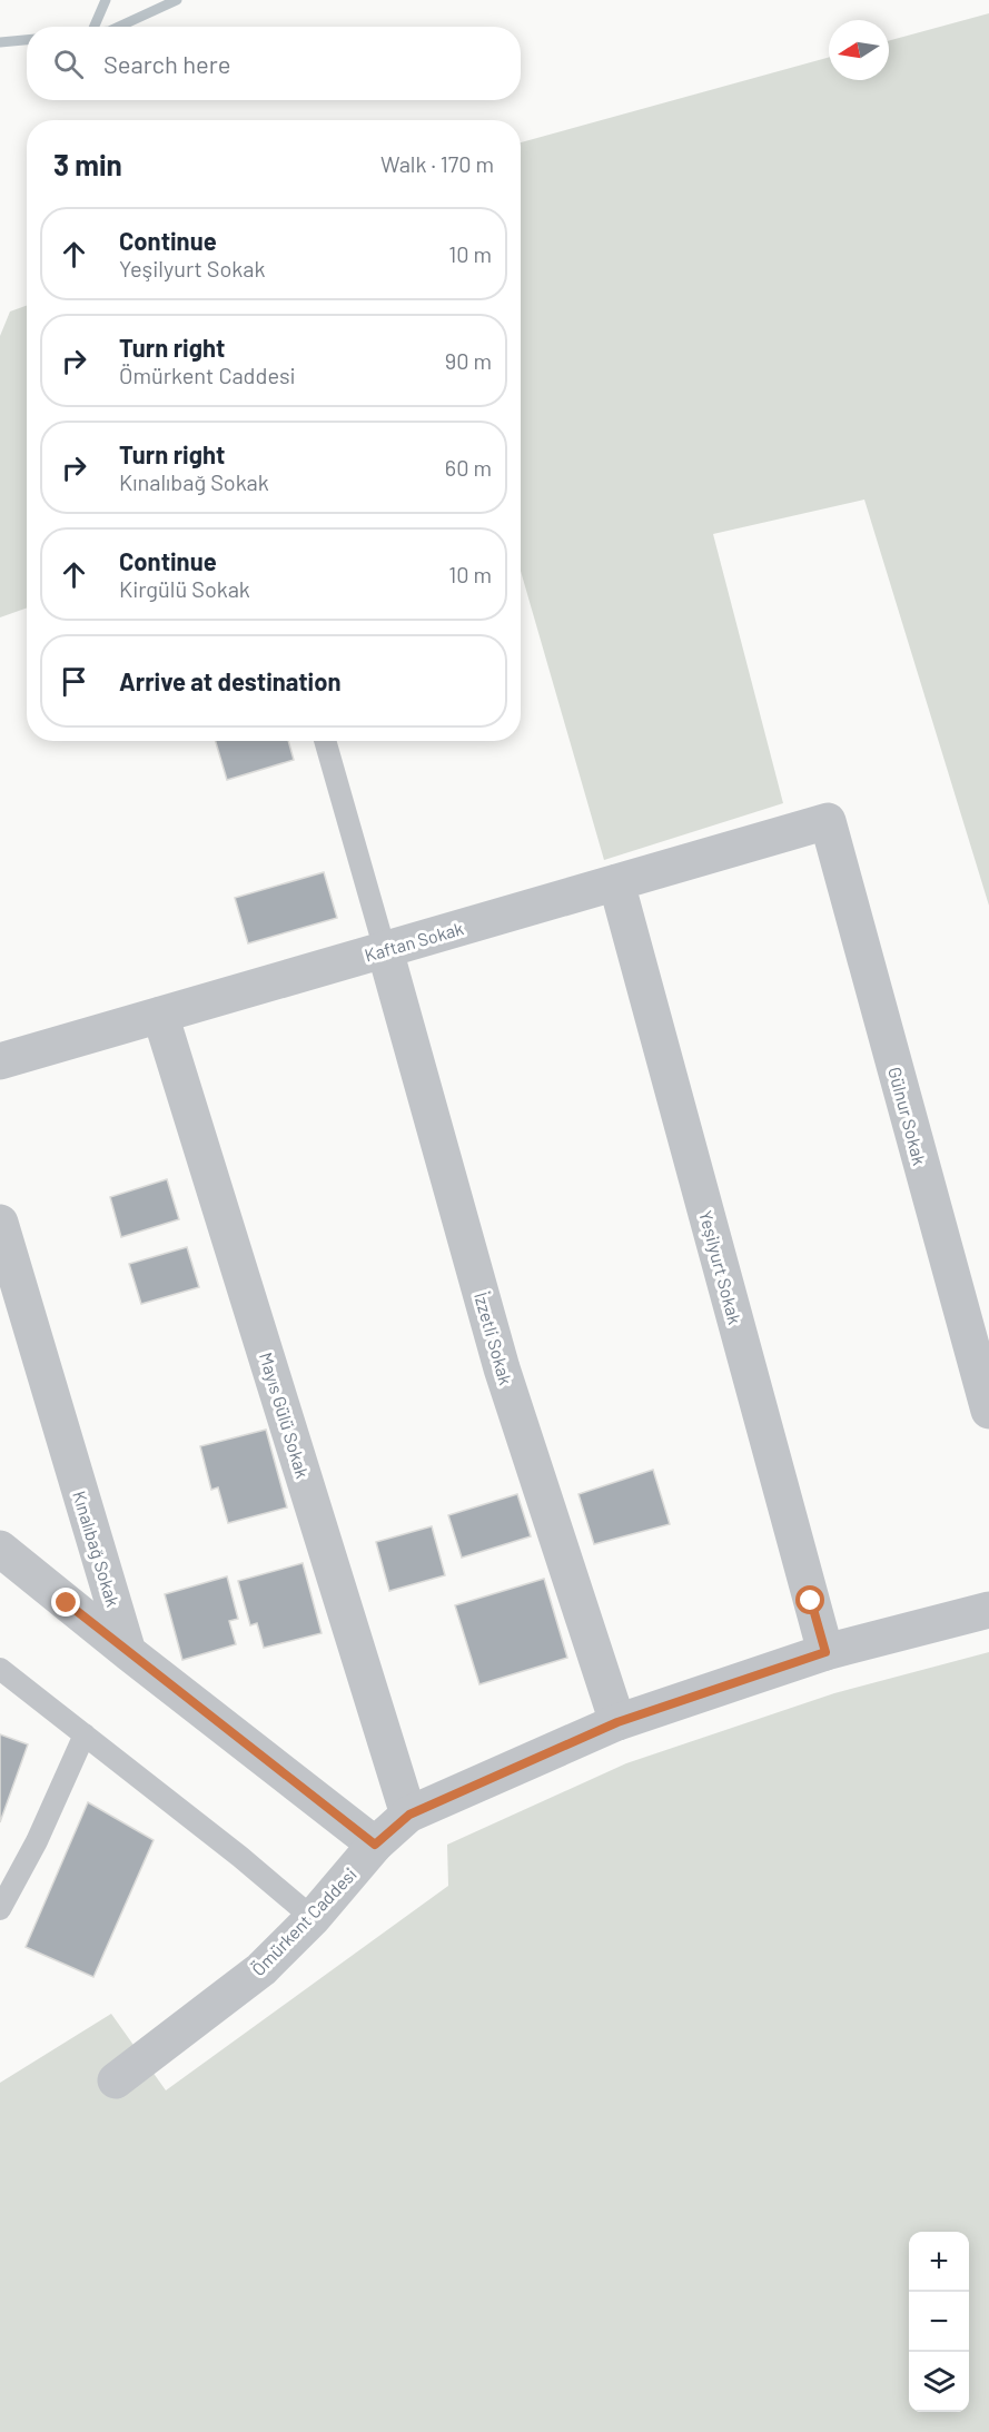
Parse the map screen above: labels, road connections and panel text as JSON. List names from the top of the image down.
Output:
{
  "streets": {
    "street": [
      "Kaftan Sokak",
      "Gülnur Sokak",
      "Yeşilyurt Sokak",
      "İzzetli Sokak",
      "Mayıs Gülü Sokak",
      "Kınalıbağ Sokak",
      "Ömürkent Caddesi"
    ]
  },
  "crossings": [
    ["Kaftan Sokak", "Gülnur Sokak"],
    ["Kaftan Sokak", "Yeşilyurt Sokak"],
    ["Kaftan Sokak", "İzzetli Sokak"],
    ["Kaftan Sokak", "Mayıs Gülü Sokak"],
    ["Yeşilyurt Sokak", "Ömürkent Caddesi"],
    ["İzzetli Sokak", "Ömürkent Caddesi"],
    ["Mayıs Gülü Sokak", "Ömürkent Caddesi"]
  ],
  "north": "left",
  "page": {
    "search": "Search here",
    "heading": ["3 min", "Walk · 170 m"],
    "list": [
      ["Continue", "Yeşilyurt Sokak", "10 m"],
      ["Turn right", "Ömürkent Caddesi", "90 m"],
      ["Turn right", "Kınalıbağ Sokak", "60 m"],
      ["Continue", "Kirgülü Sokak", "10 m"],
      "Arrive at destination"
    ],
    "map_buttons": ["+", "−"]
  }
}
